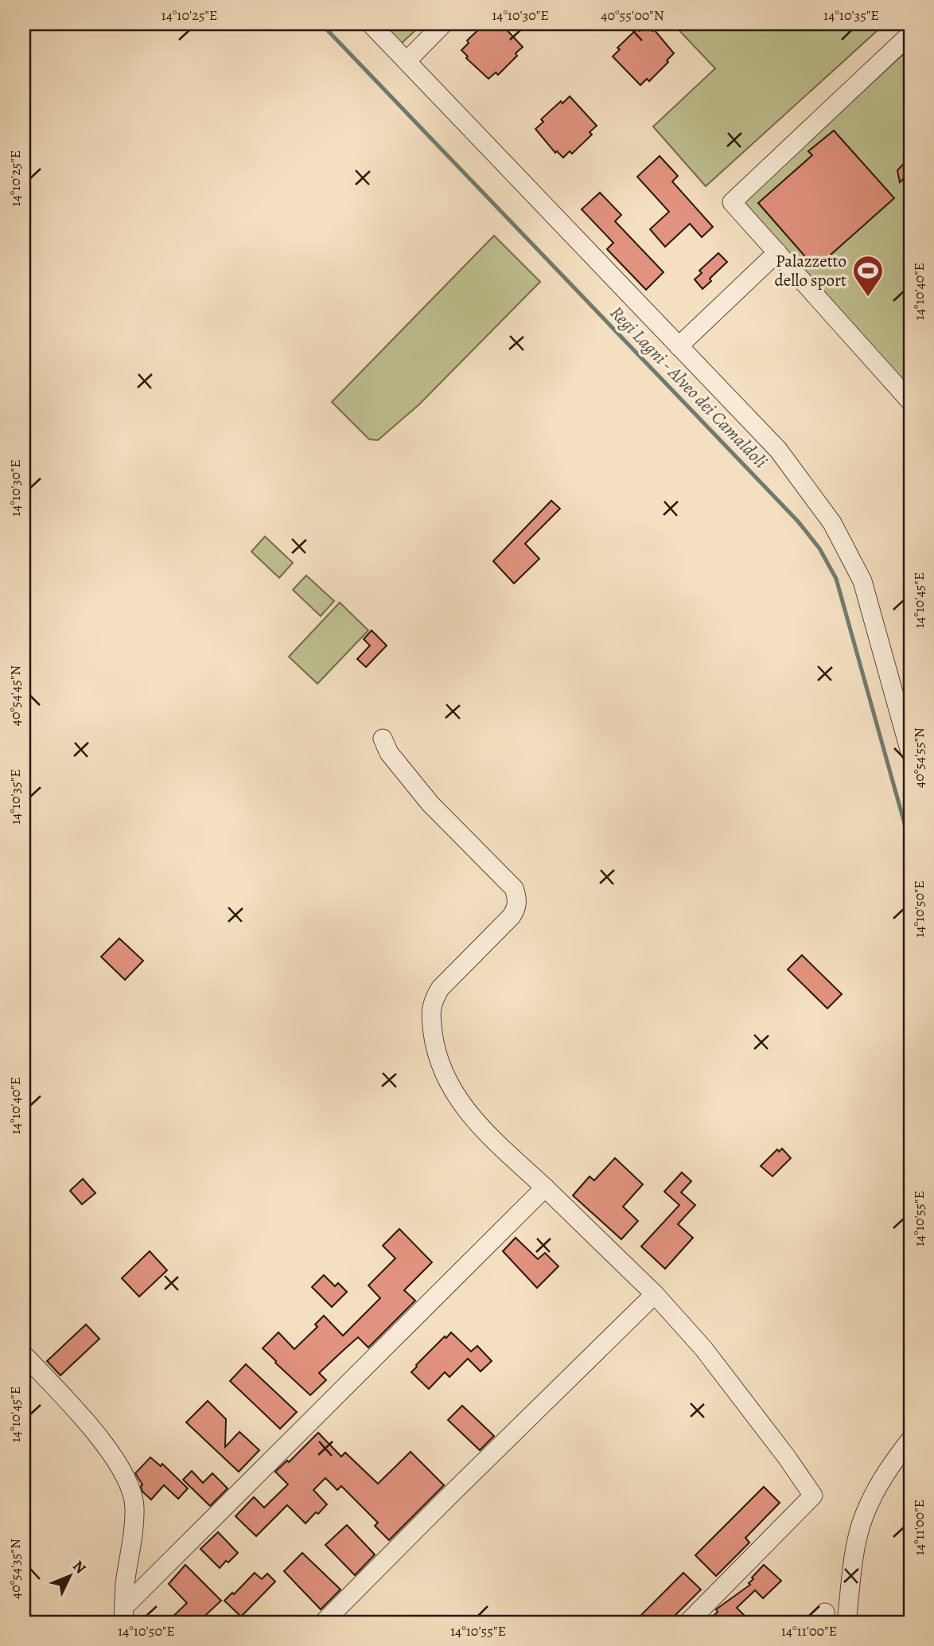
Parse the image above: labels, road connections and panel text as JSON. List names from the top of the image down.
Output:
{
  "water": ["Regi Lagni - Alveo dei Camaldoli"],
  "places": {
    "sports": ["Palazzetto dello sport"]
  },
  "north": "top right",
  "coordinates": [
    "14°10'25\"E",
    "14°10'30\"E",
    "40°55'00\"N",
    "14°10'35\"E",
    "14°10'40\"E",
    "14°10'45\"E",
    "40°54'45\"N",
    "40°54'55\"N",
    "14°10'50\"E",
    "14°10'55\"E",
    "14°11'00\"E",
    "40°54'35\"N"
  ]
}
